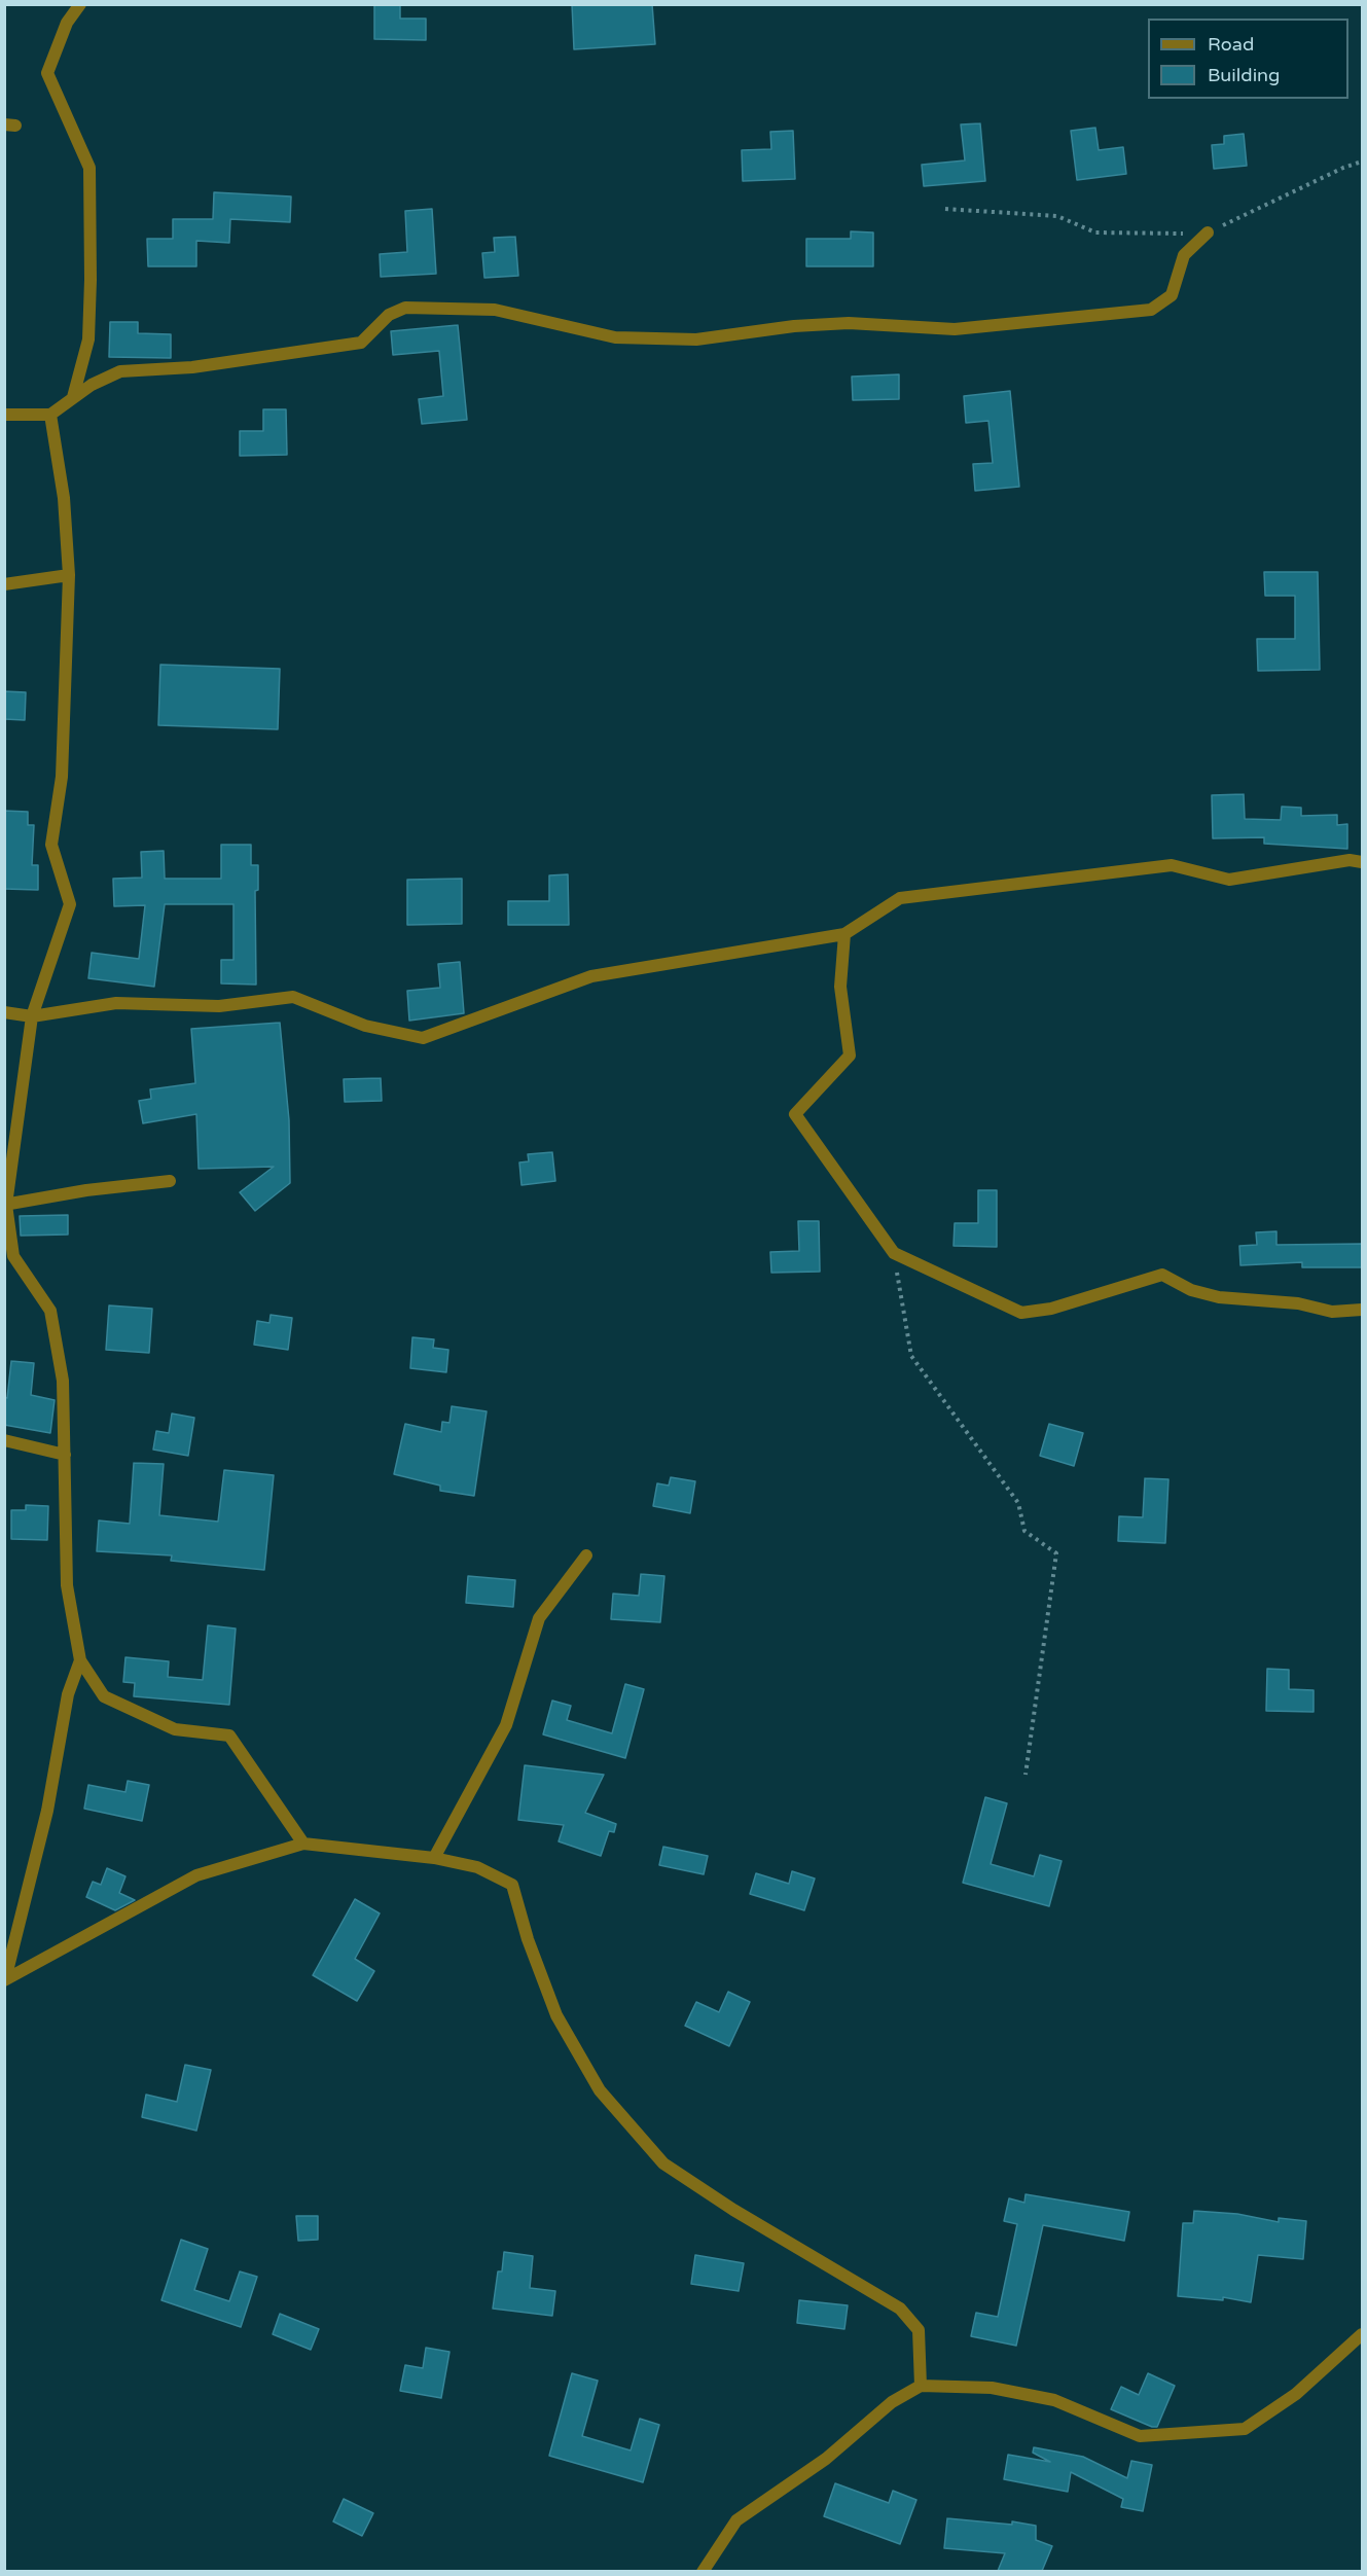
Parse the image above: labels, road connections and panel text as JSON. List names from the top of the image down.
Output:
{
  "legend": ["Road", "Building"]
}
